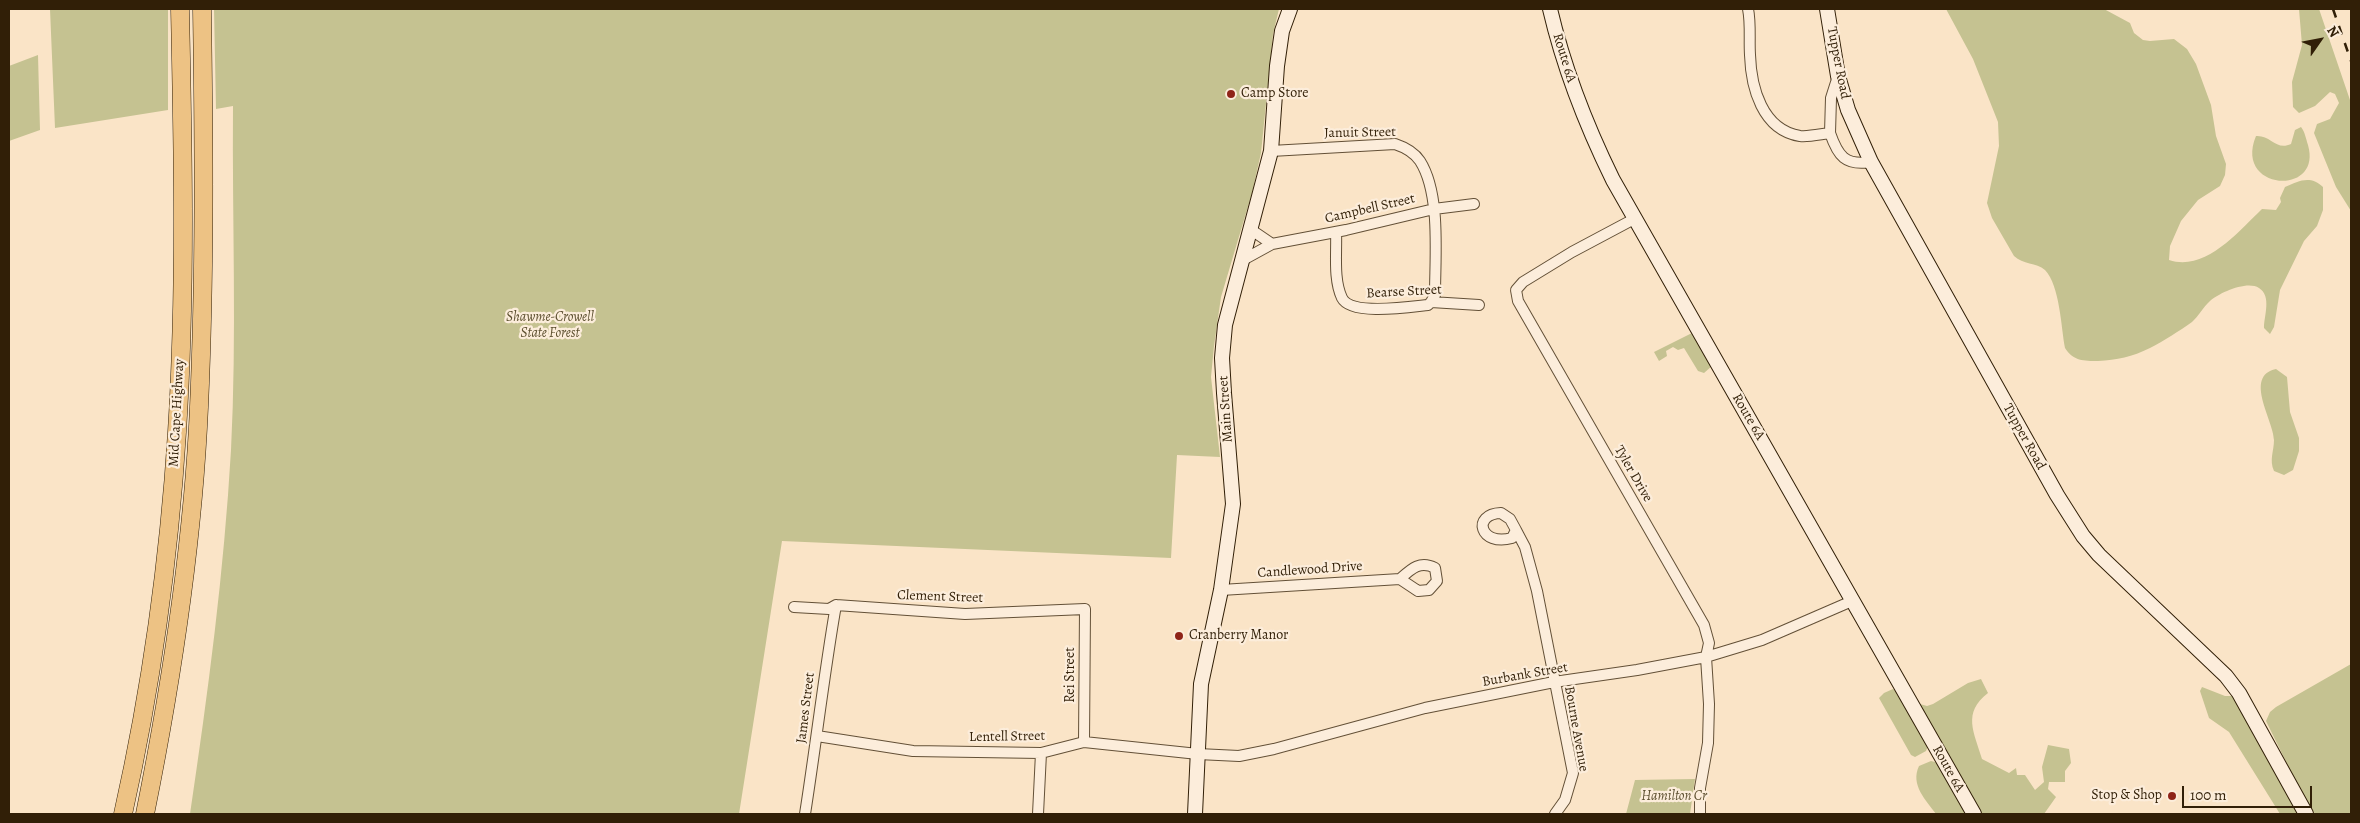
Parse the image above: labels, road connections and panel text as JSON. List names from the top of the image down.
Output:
{
  "streets": {
    "highway": ["Mid Cape Highway"],
    "main road": ["Route 6A", "Tupper Road", "Main Street"],
    "street": [
      "Januit Street",
      "Campbell Street",
      "Bearse Street",
      "Tyler Drive",
      "Candlewood Drive",
      "Clement Street",
      "Rei Street",
      "Burbank Street",
      "James Street",
      "Bourne Avenue",
      "Lentell Street"
    ]
  },
  "crossings": [
    ["Route 6A", "Tyler Drive"],
    ["Route 6A", "Burbank Street"],
    ["Januit Street", "Campbell Street"],
    ["Januit Street", "Bearse Street"],
    ["Januit Street", "Main Street"],
    ["Campbell Street", "Bearse Street"],
    ["Campbell Street", "Main Street"],
    ["Main Street", "Candlewood Drive"],
    ["Main Street", "Burbank Street"],
    ["Main Street", "Lentell Street"],
    ["Tyler Drive", "Burbank Street"],
    ["Clement Street", "Rei Street"],
    ["Clement Street", "James Street"],
    ["Rei Street", "Lentell Street"],
    ["Burbank Street", "Bourne Avenue"],
    ["Burbank Street", "Lentell Street"],
    ["James Street", "Lentell Street"]
  ],
  "parks": ["Shawme-Crowell State Forest", "Hamilton Cr"],
  "places": ["Camp Store", "Cranberry Manor", "Stop & Shop"],
  "scale_bar": "100 m",
  "north": "top right"
}
